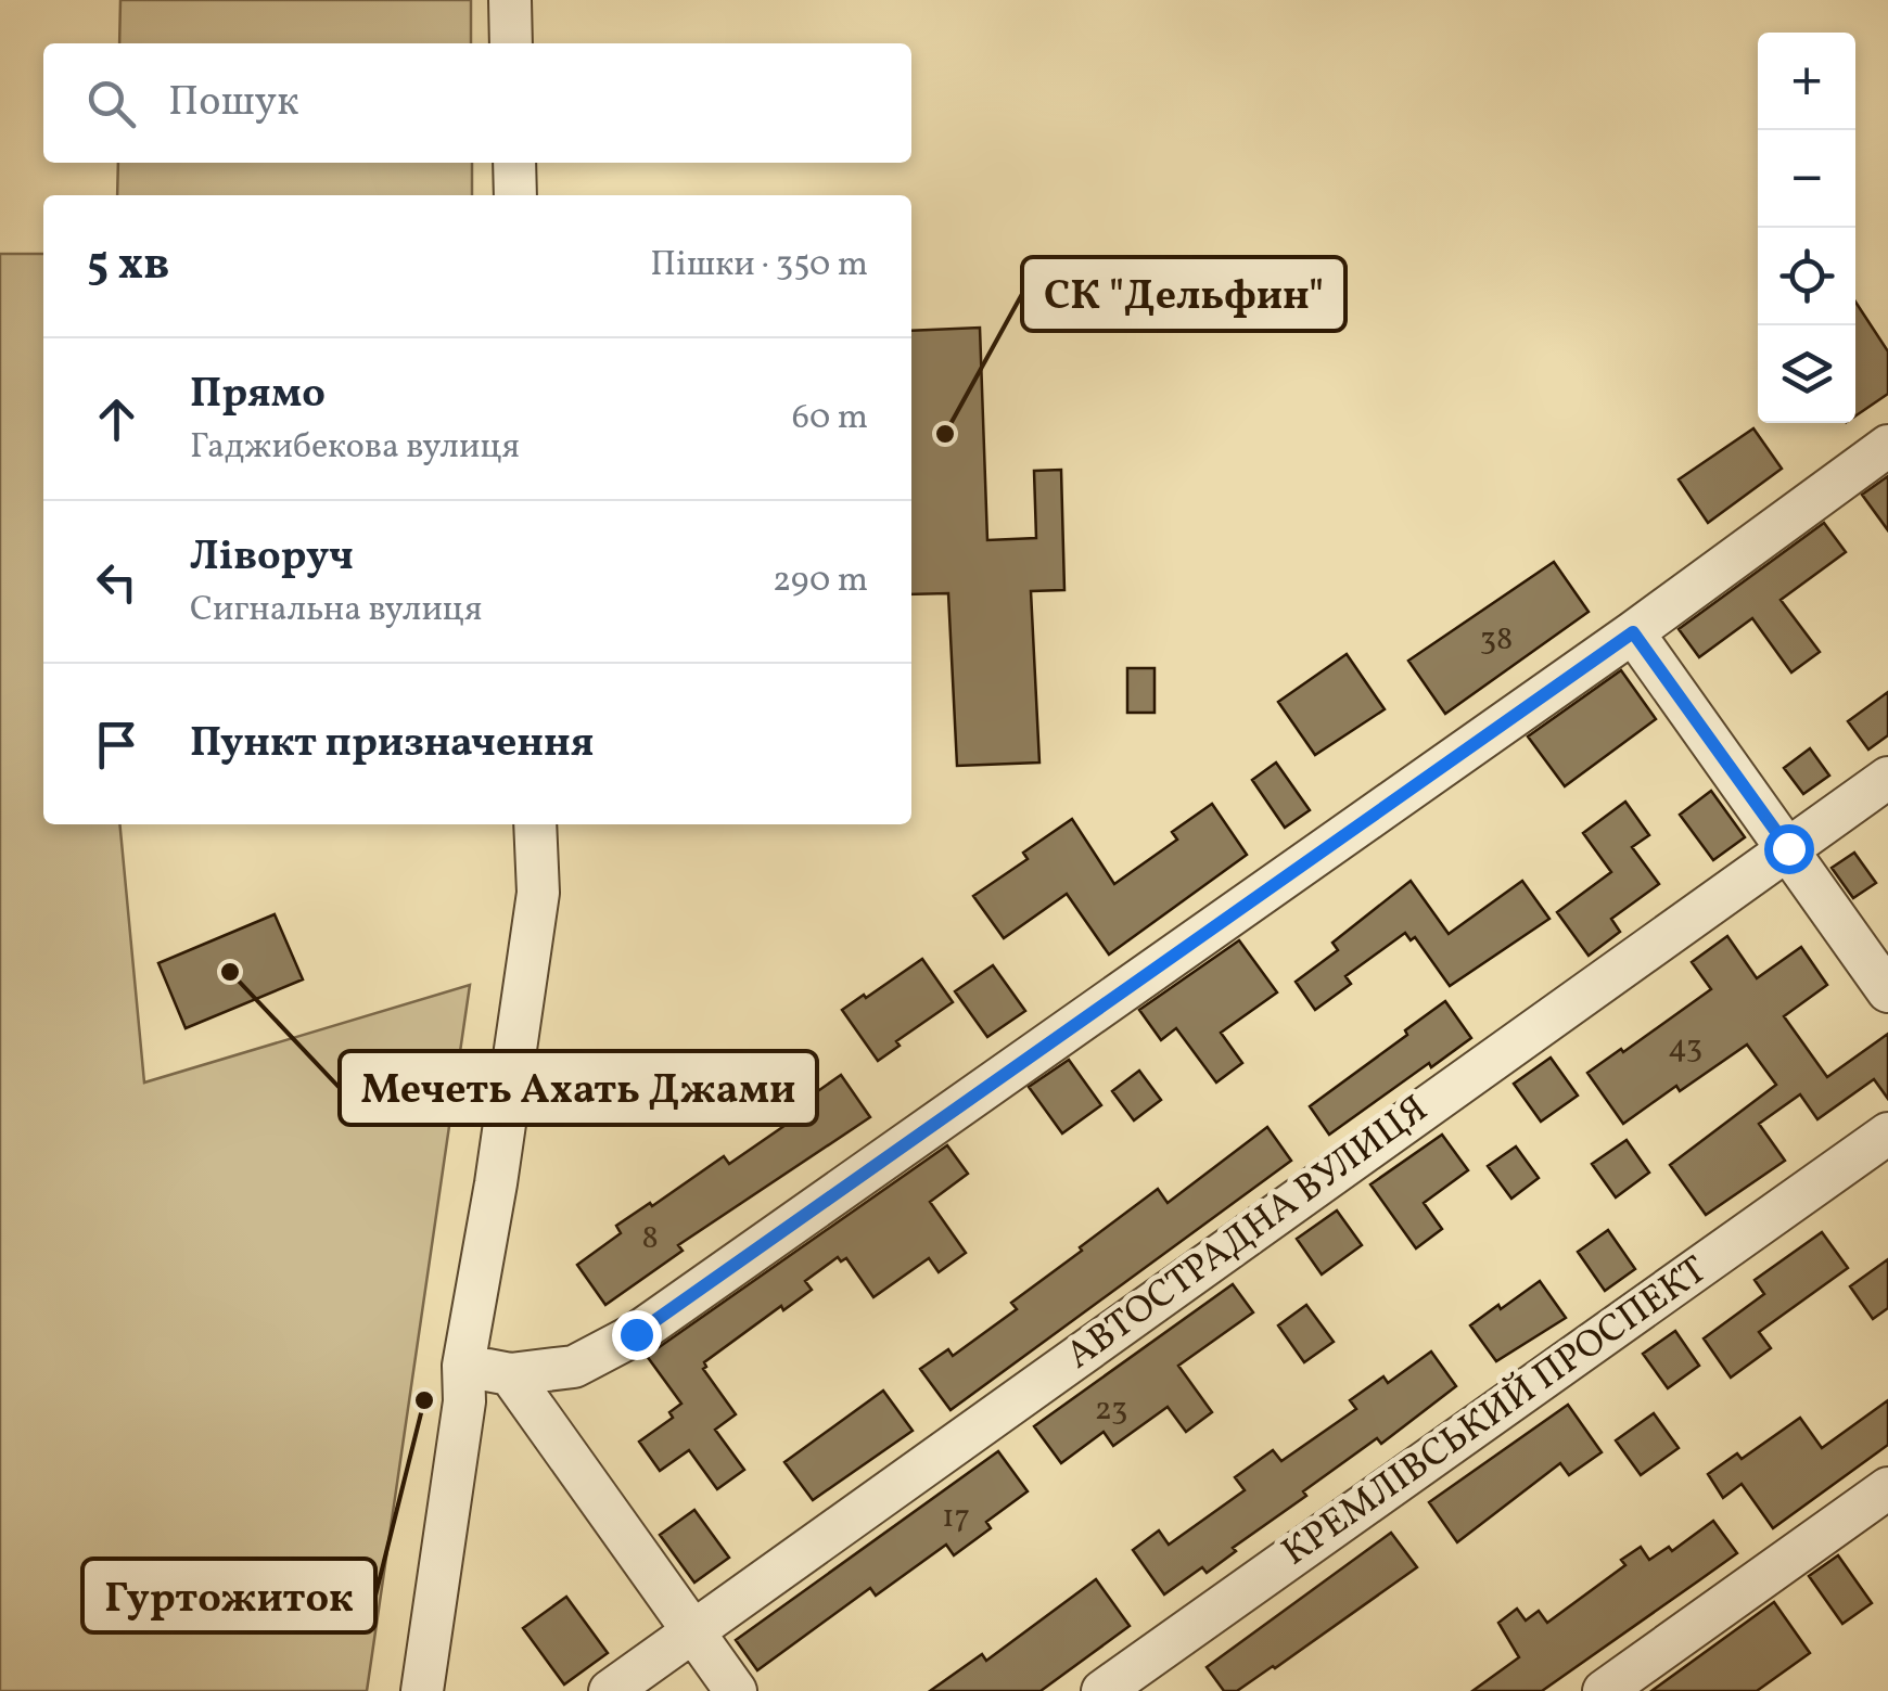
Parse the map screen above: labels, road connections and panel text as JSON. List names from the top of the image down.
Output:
{
  "streets": {
    "street": ["АВТОСТРАДНА ВУЛИЦЯ", "КРЕМЛІВСЬКИЙ ПРОСПЕКТ"]
  },
  "places": ["СК \"Дельфин\"", "Мечеть Ахать Джами", "Гуртожиток"],
  "house_numbers": [
    "38",
    "43",
    "8",
    "23",
    "17"
  ],
  "page": {
    "map_buttons": ["+", "−"],
    "search": "Пошук",
    "heading": ["5 хв", "Пішки · 350 m"],
    "list": [
      ["Прямо", "Гаджибекова вулиця", "60 m"],
      ["Ліворуч", "Сигнальна вулиця", "290 m"],
      "Пункт призначення"
    ]
  }
}
